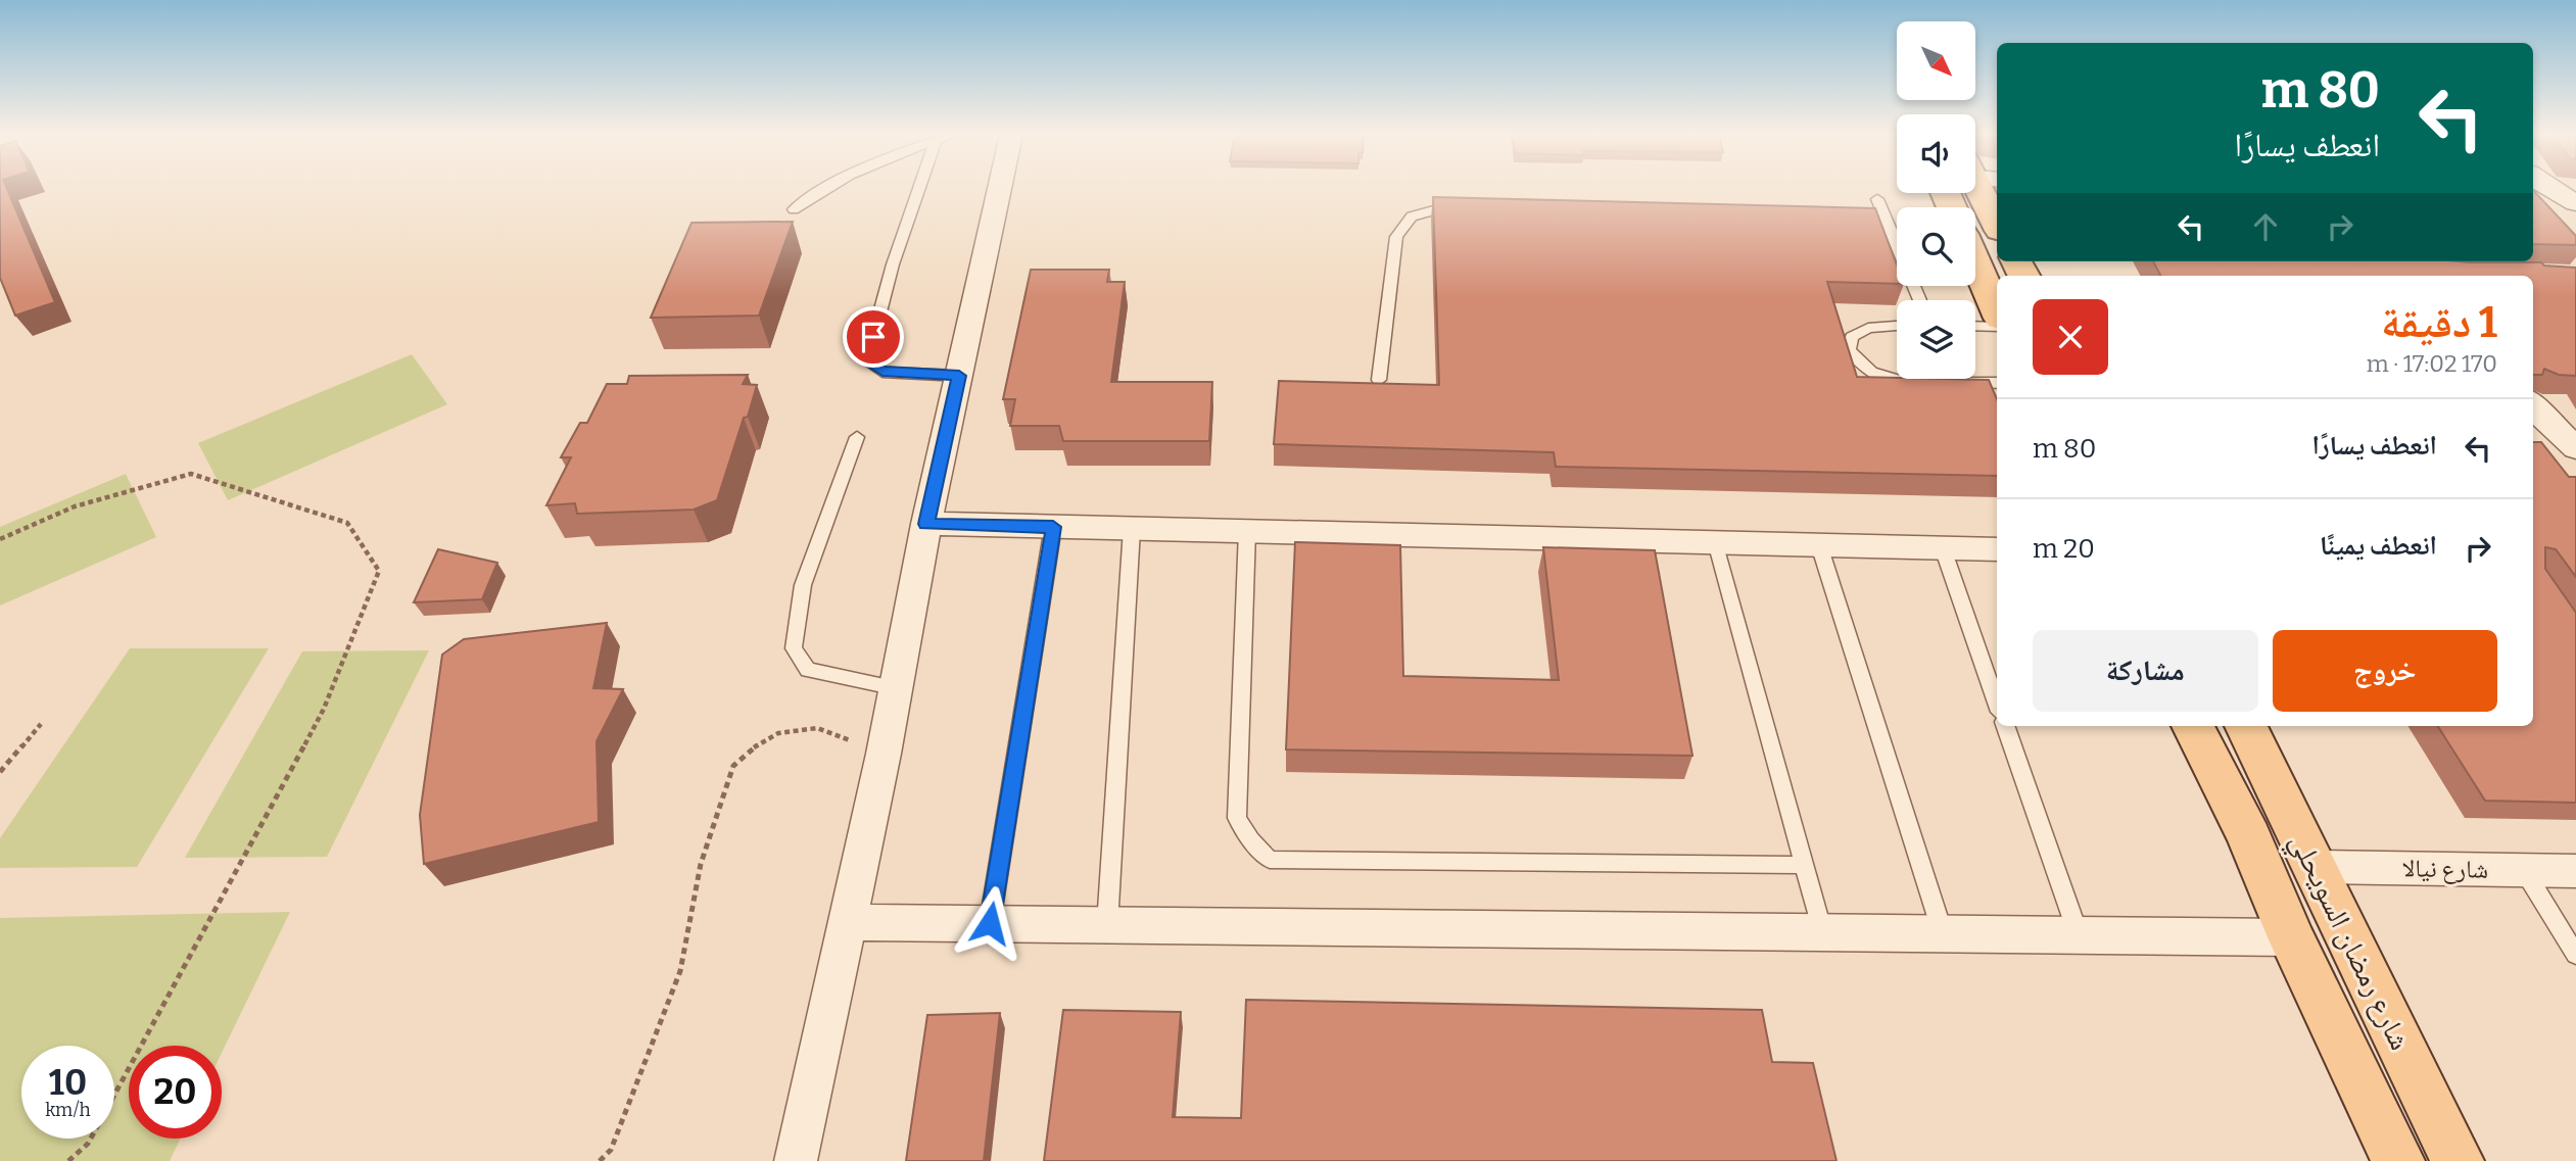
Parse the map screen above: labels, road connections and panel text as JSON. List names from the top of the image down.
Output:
{
  "streets": {
    "main road": ["شارع رمضان السويحلي"],
    "street": ["شارع نيالا"]
  },
  "crossings": [
    ["شارع نيالا", "شارع رمضان السويحلي"]
  ],
  "north": "bottom right",
  "page": {
    "turn": ["80 m", "انعطف يسارًا"],
    "heading": ["1 دقيقة", "170 m · 17:02"],
    "list": [
      {
        "name": "انعطف يسارًا",
        "value": "80 m"
      },
      {
        "name": "انعطف يمينًا",
        "value": "20 m"
      }
    ],
    "buttons": ["خروج", "مشاركة"],
    "speed": "10 km/h",
    "limit": "20"
  }
}
